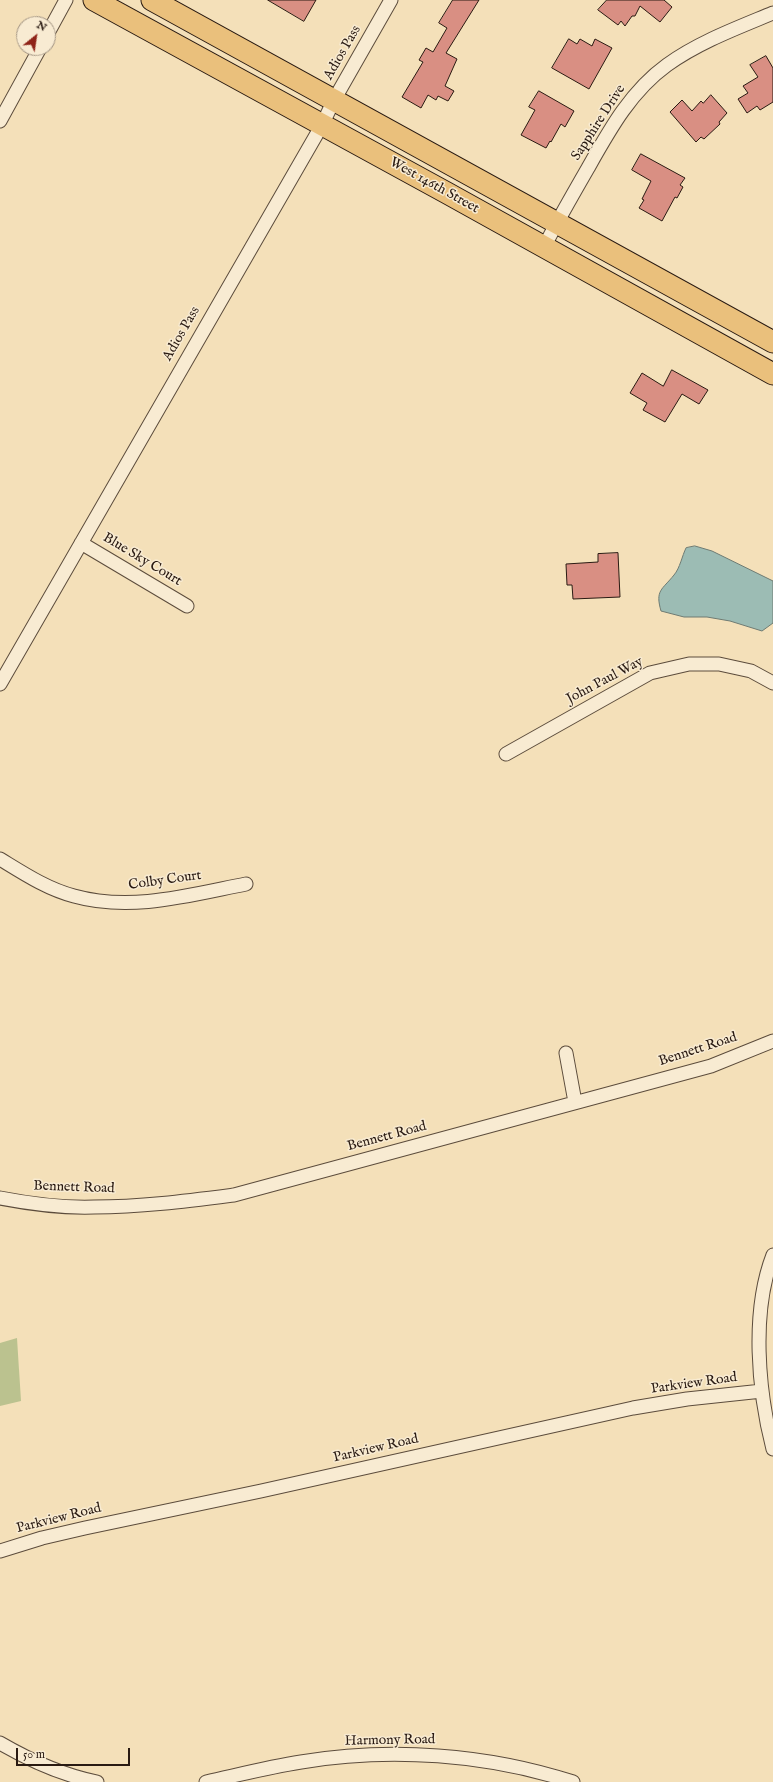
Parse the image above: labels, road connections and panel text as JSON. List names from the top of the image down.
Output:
{
  "streets": {
    "main road": ["West 146th Street"],
    "street": [
      "Adios Pass",
      "Sapphire Drive",
      "Blue Sky Court",
      "John Paul Way",
      "Colby Court",
      "Bennett Road",
      "Parkview Road",
      "Harmony Road"
    ]
  },
  "crossings": [
    ["Adios Pass", "West 146th Street"],
    ["Adios Pass", "Blue Sky Court"],
    ["Sapphire Drive", "West 146th Street"]
  ],
  "scale_bar": "50 m",
  "north": "top right"
}
